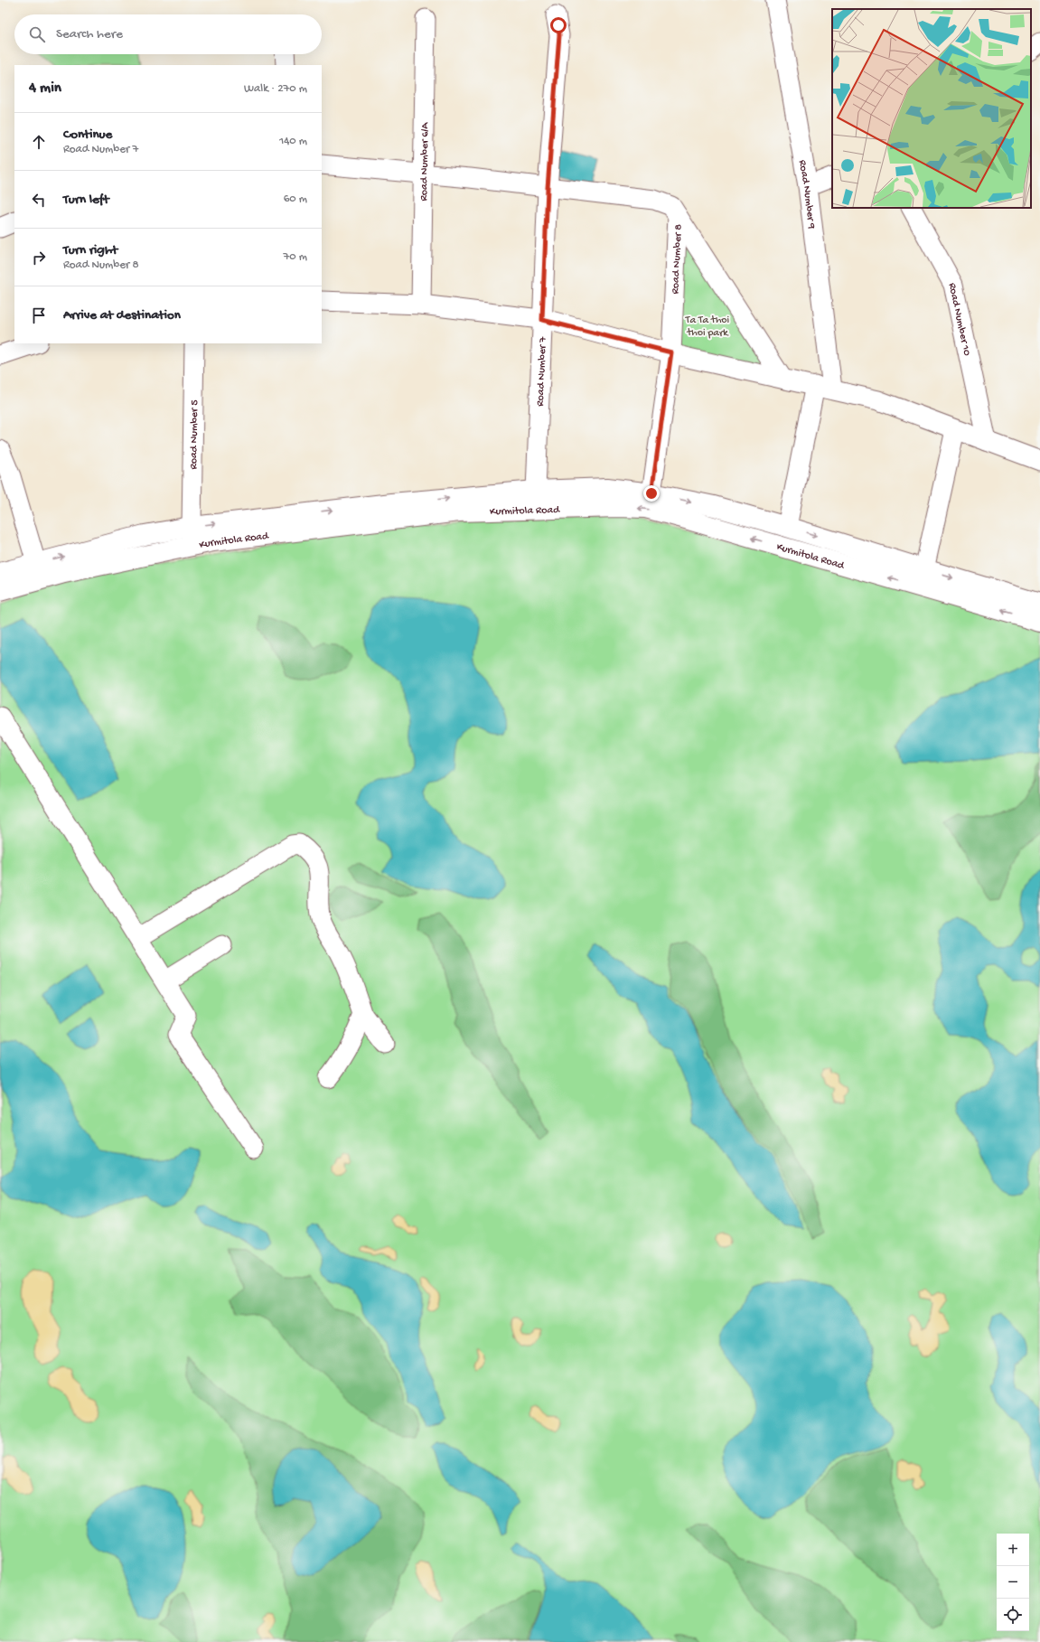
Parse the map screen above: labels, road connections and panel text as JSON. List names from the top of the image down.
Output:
{
  "streets": {
    "main road": ["Kurmitola Road"],
    "street": [
      "Road Number 6/A",
      "Road Number 9",
      "Road Number 8",
      "Road Number 10",
      "Road Number 7",
      "Road Number 5"
    ]
  },
  "crossings": [
    ["Road Number 9", "Kurmitola Road"],
    ["Road Number 8", "Kurmitola Road"],
    ["Road Number 7", "Kurmitola Road"],
    ["Road Number 5", "Kurmitola Road"]
  ],
  "parks": ["Ta Ta thoi thoi park"],
  "page": {
    "search": "Search here",
    "heading": ["4 min", "Walk · 270 m"],
    "list": [
      ["Continue", "Road Number 7", "140 m"],
      ["Turn left", "60 m"],
      ["Turn right", "Road Number 8", "70 m"],
      "Arrive at destination"
    ],
    "map_buttons": ["+", "−"]
  }
}
